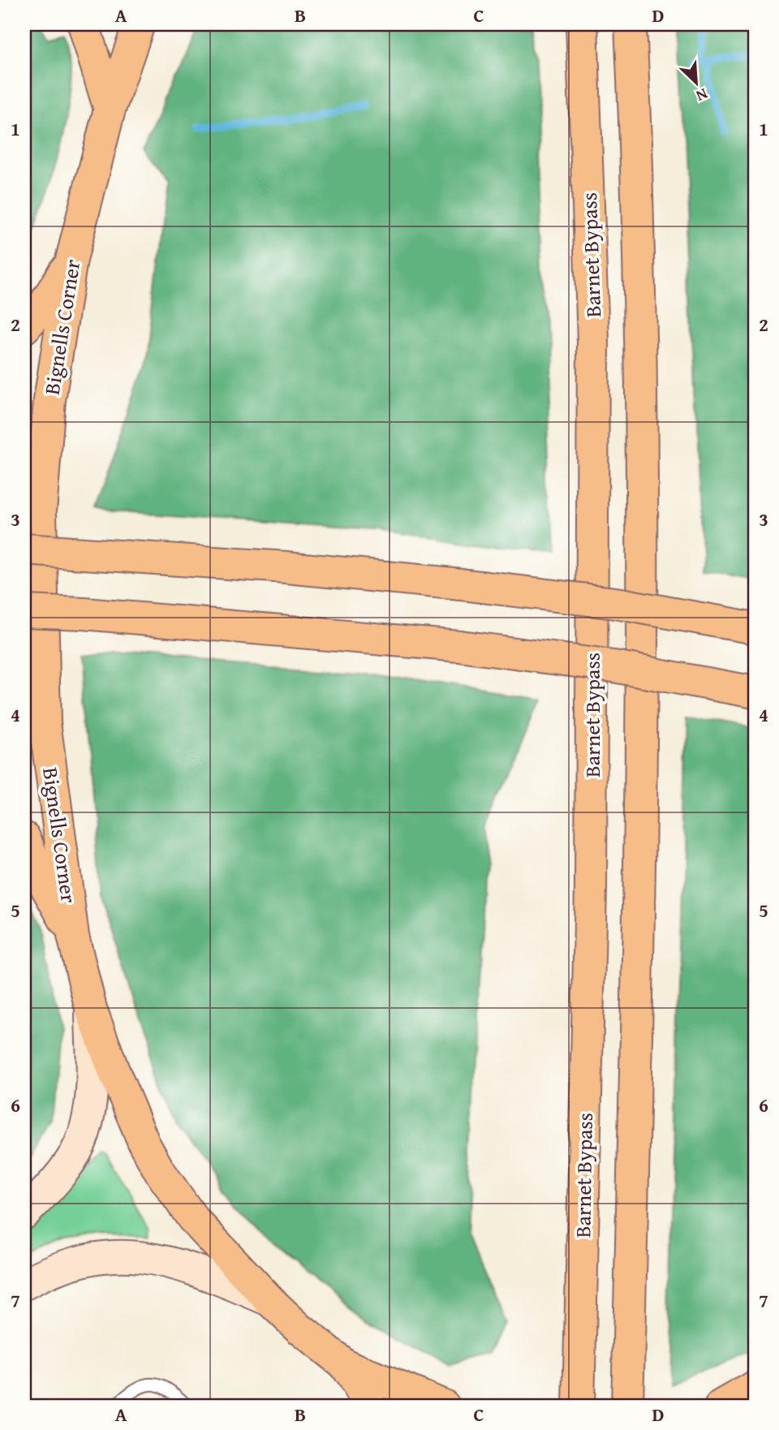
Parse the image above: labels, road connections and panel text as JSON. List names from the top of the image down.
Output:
{
  "streets": {
    "main road": ["Barnet Bypass", "Bignells Corner"]
  },
  "north": "bottom right",
  "grid": {
    "columns": [
      "A",
      "B",
      "C",
      "D"
    ],
    "rows": [
      "1",
      "2",
      "3",
      "4",
      "5",
      "6",
      "7"
    ]
  }
}
